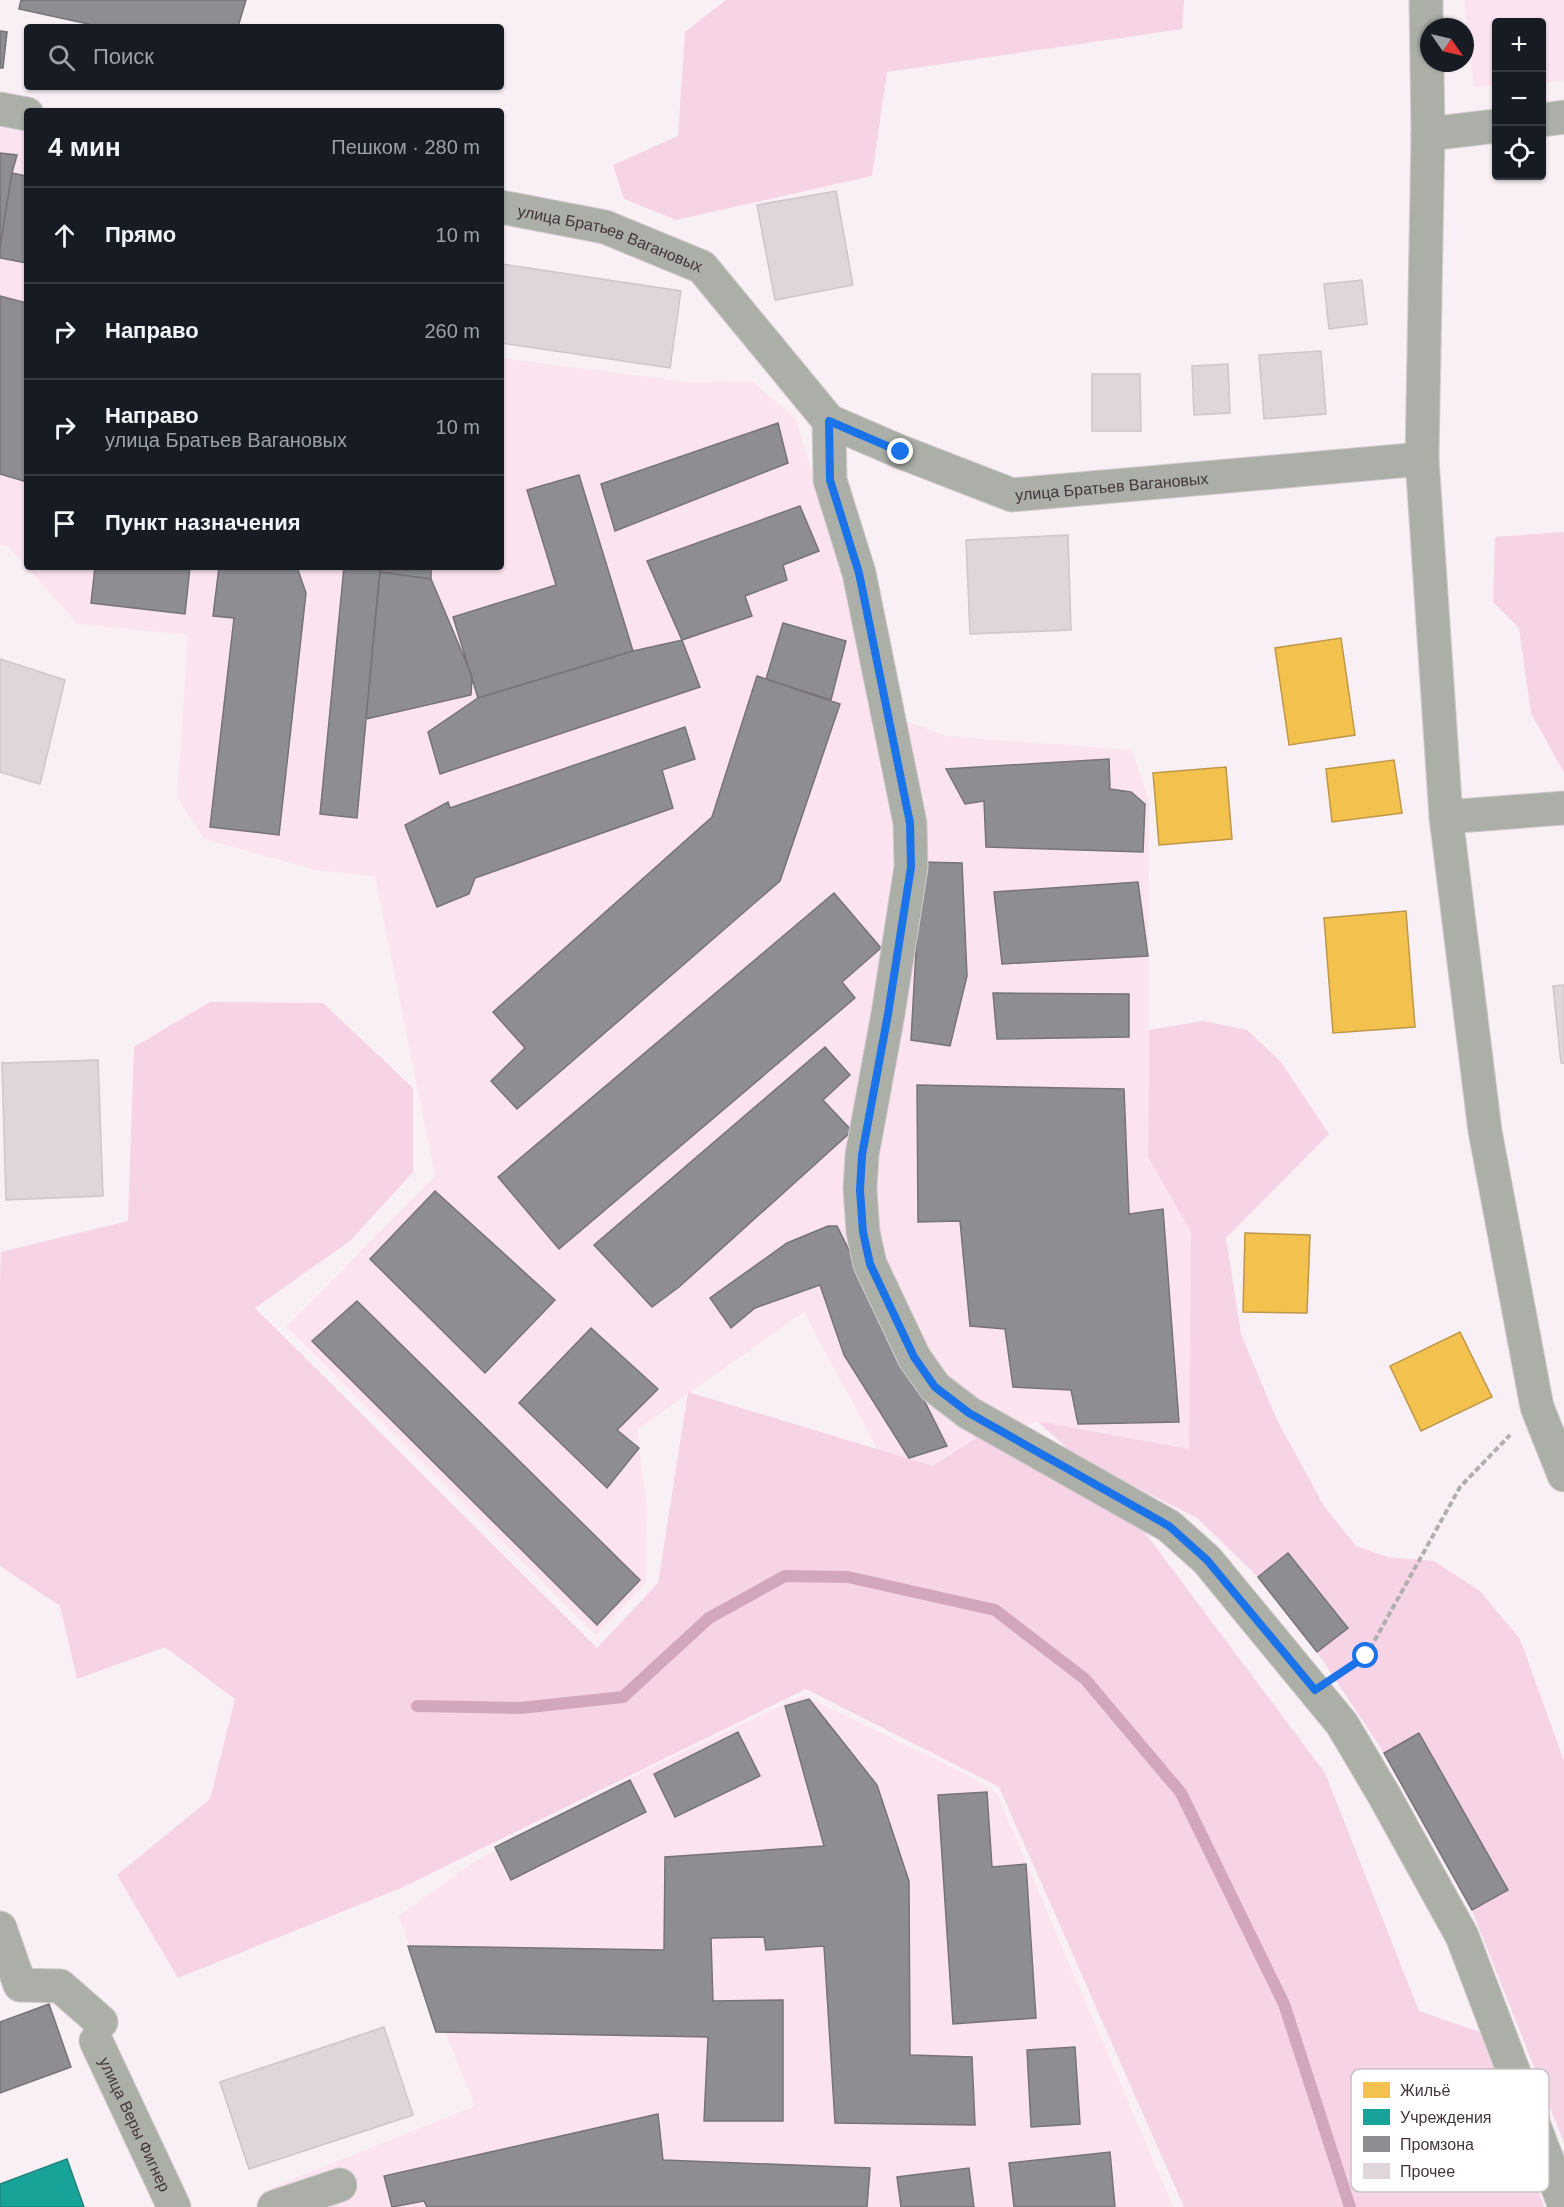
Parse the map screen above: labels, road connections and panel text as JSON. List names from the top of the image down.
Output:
{
  "streets": {
    "street": ["улица Братьев Вагановых", "улица Веры Фигнер"]
  },
  "legend": [
    "Жильё",
    "Учреждения",
    "Промзона",
    "Прочее"
  ],
  "north": "bottom right",
  "page": {
    "map_buttons": ["+", "−"],
    "search": "Поиск",
    "heading": ["4 мин", "Пешком · 280 m"],
    "list": [
      ["Прямо", "10 m"],
      ["Направо", "260 m"],
      ["Направо", "улица Братьев Вагановых", "10 m"],
      "Пункт назначения"
    ]
  }
}
